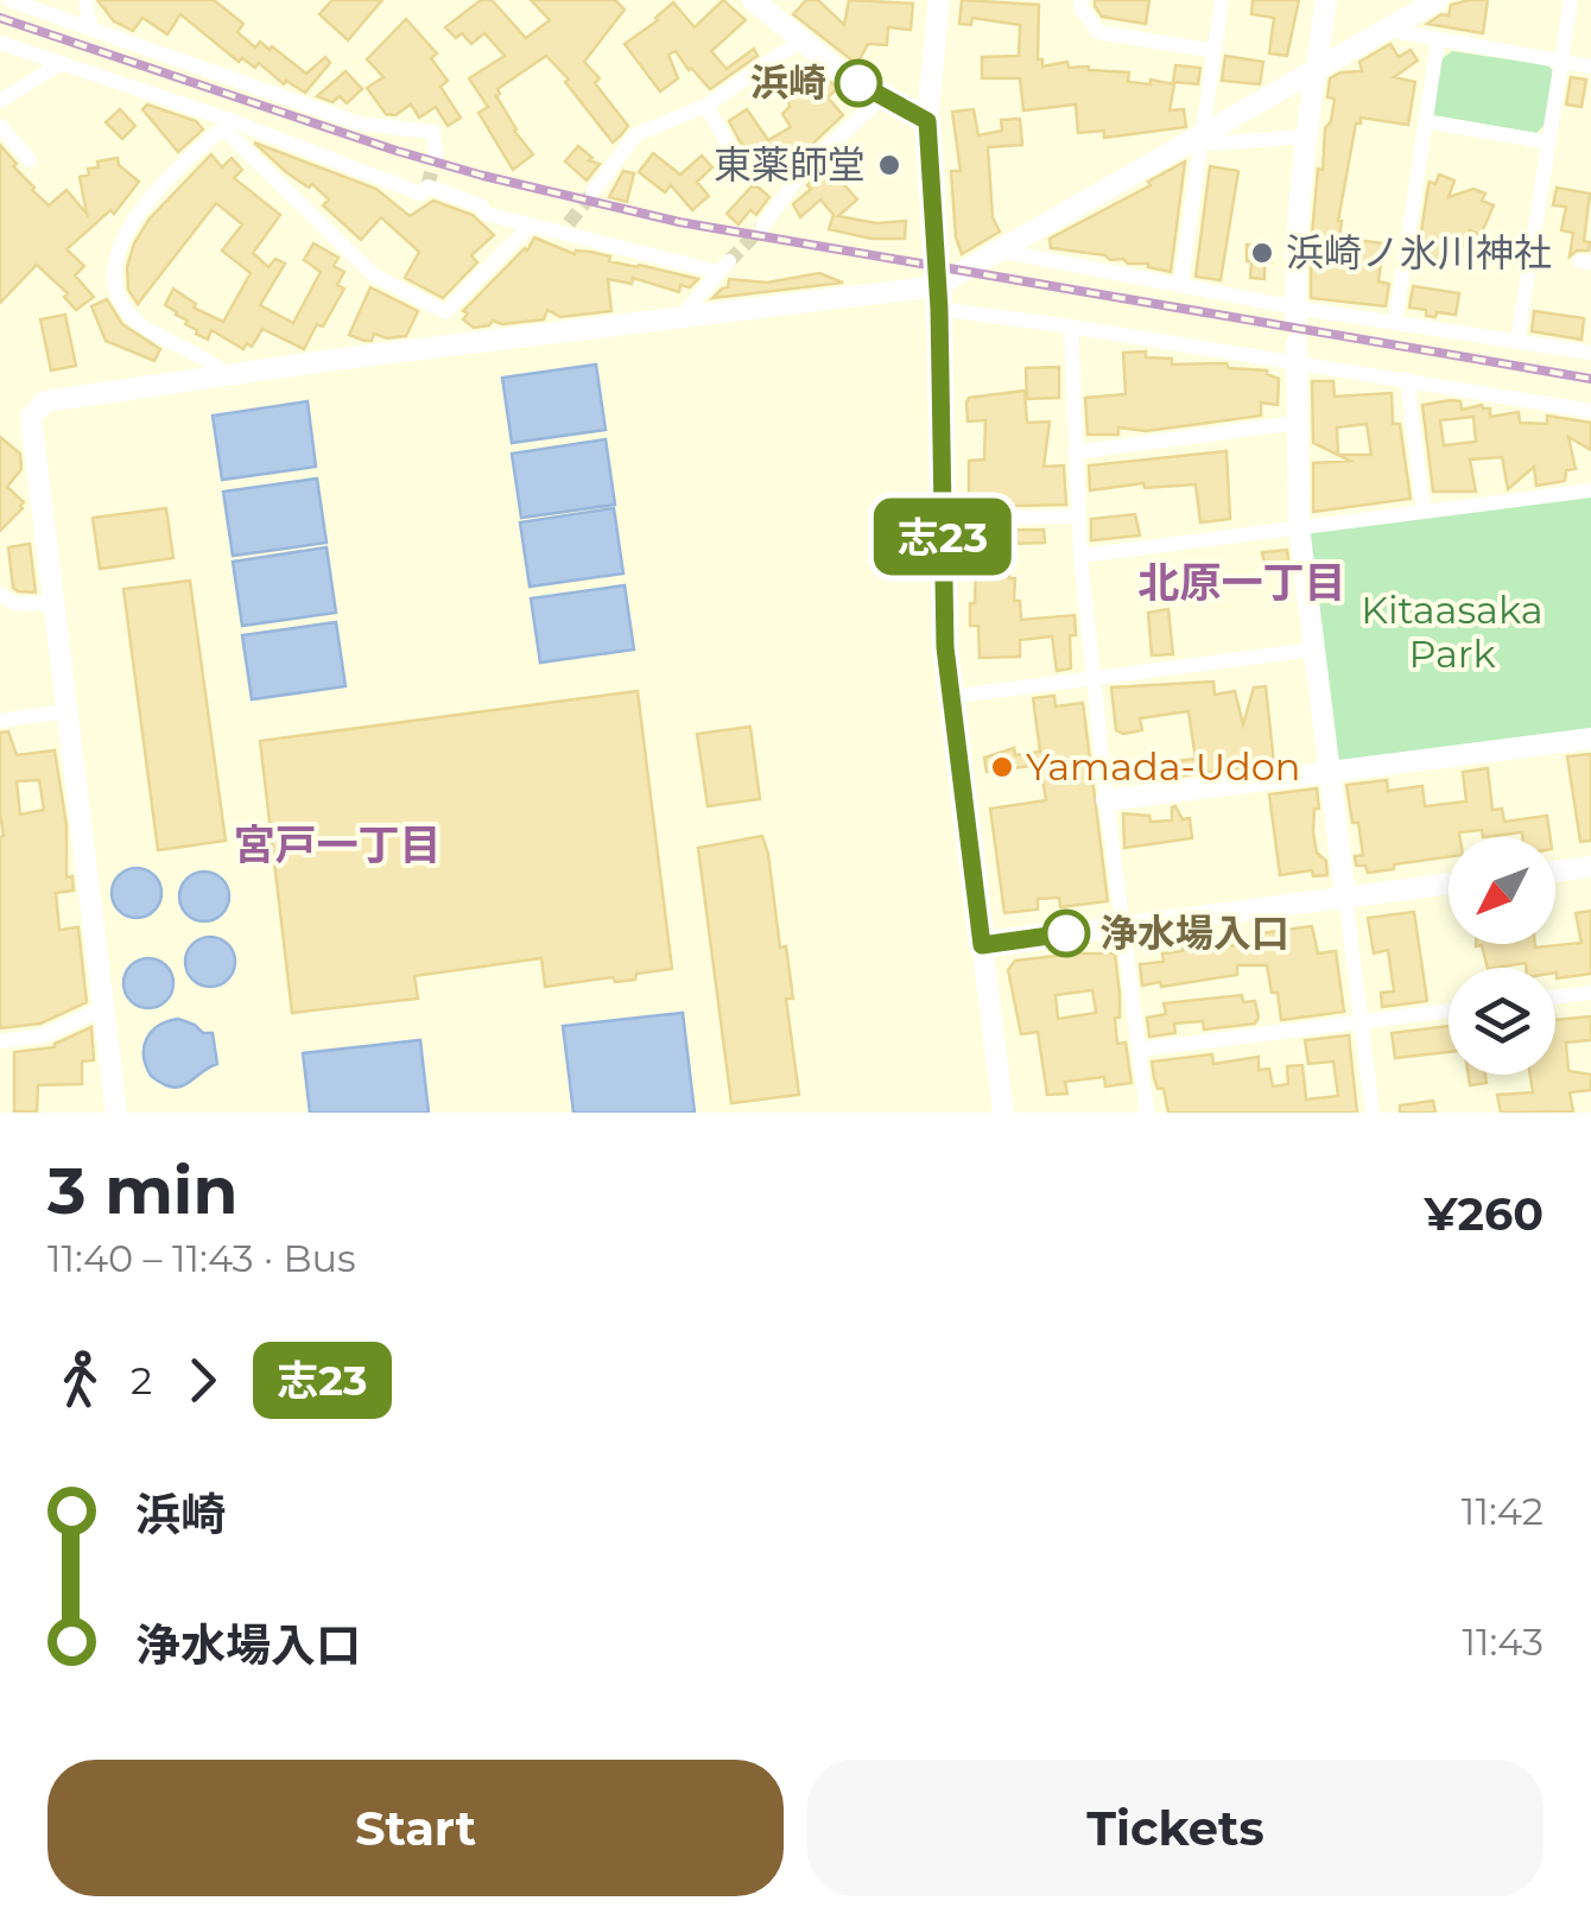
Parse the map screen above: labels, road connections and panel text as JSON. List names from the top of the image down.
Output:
{
  "districts": ["北原一丁目", "宮戸一丁目"],
  "parks": ["Kitaasaka Park"],
  "places": [
    "浜崎",
    "東薬師堂",
    "浜崎ノ氷川神社",
    "Yamada-Udon",
    "浄水場入口"
  ],
  "lines": ["bus line 志23"],
  "north": "bottom left",
  "page": {
    "on_map": "志23",
    "heading": ["3 min", "11:40 – 11:43 · Bus", "¥260"],
    "legs": ["2", "志23"],
    "list": [
      {
        "name": "浜崎",
        "value": "11:42"
      },
      {
        "name": "浄水場入口",
        "value": "11:43"
      }
    ],
    "buttons": ["Start", "Tickets"]
  }
}
